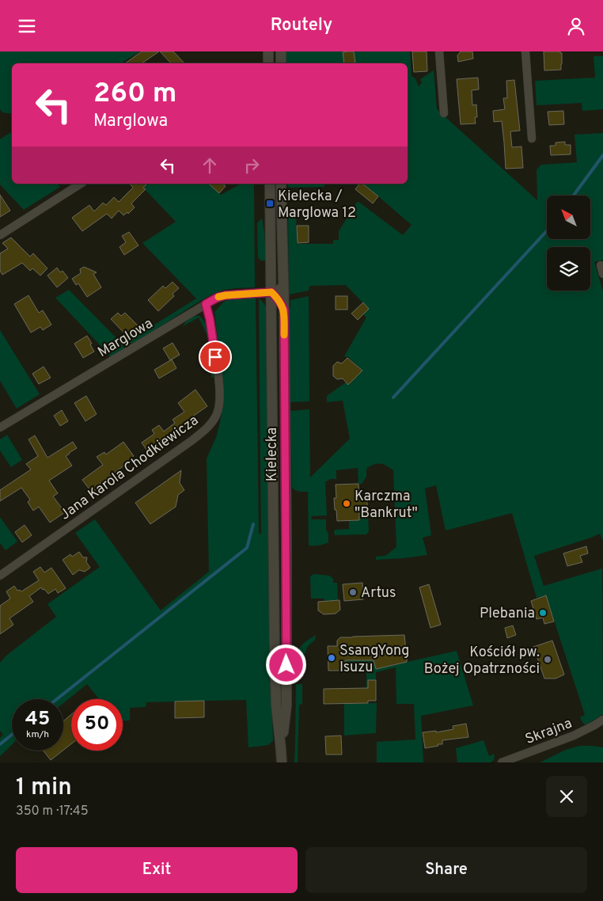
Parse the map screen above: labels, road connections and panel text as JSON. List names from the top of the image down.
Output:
{
  "streets": {
    "main road": ["Kielecka"],
    "street": ["Marglowa", "Jana Karola Chodkiewicza", "Skrajna"]
  },
  "crossings": [
    ["Marglowa", "Kielecka"],
    ["Marglowa", "Jana Karola Chodkiewicza"]
  ],
  "places": {
    "transit": ["Kielecka / Marglowa 12"],
    "other": [
      "Karczma \"Bankrut\"",
      "Artus",
      "Plebania",
      "SsangYong Isuzu",
      "Kościół pw. Bożej Opatrzności"
    ]
  },
  "north": "top left",
  "page": {
    "header": "Routely",
    "turn": ["260 m", "Marglowa"],
    "speed": "45 km/h",
    "limit": "50",
    "heading": ["1 min", "350 m · 17:45"],
    "buttons": ["Exit", "Share"]
  }
}
